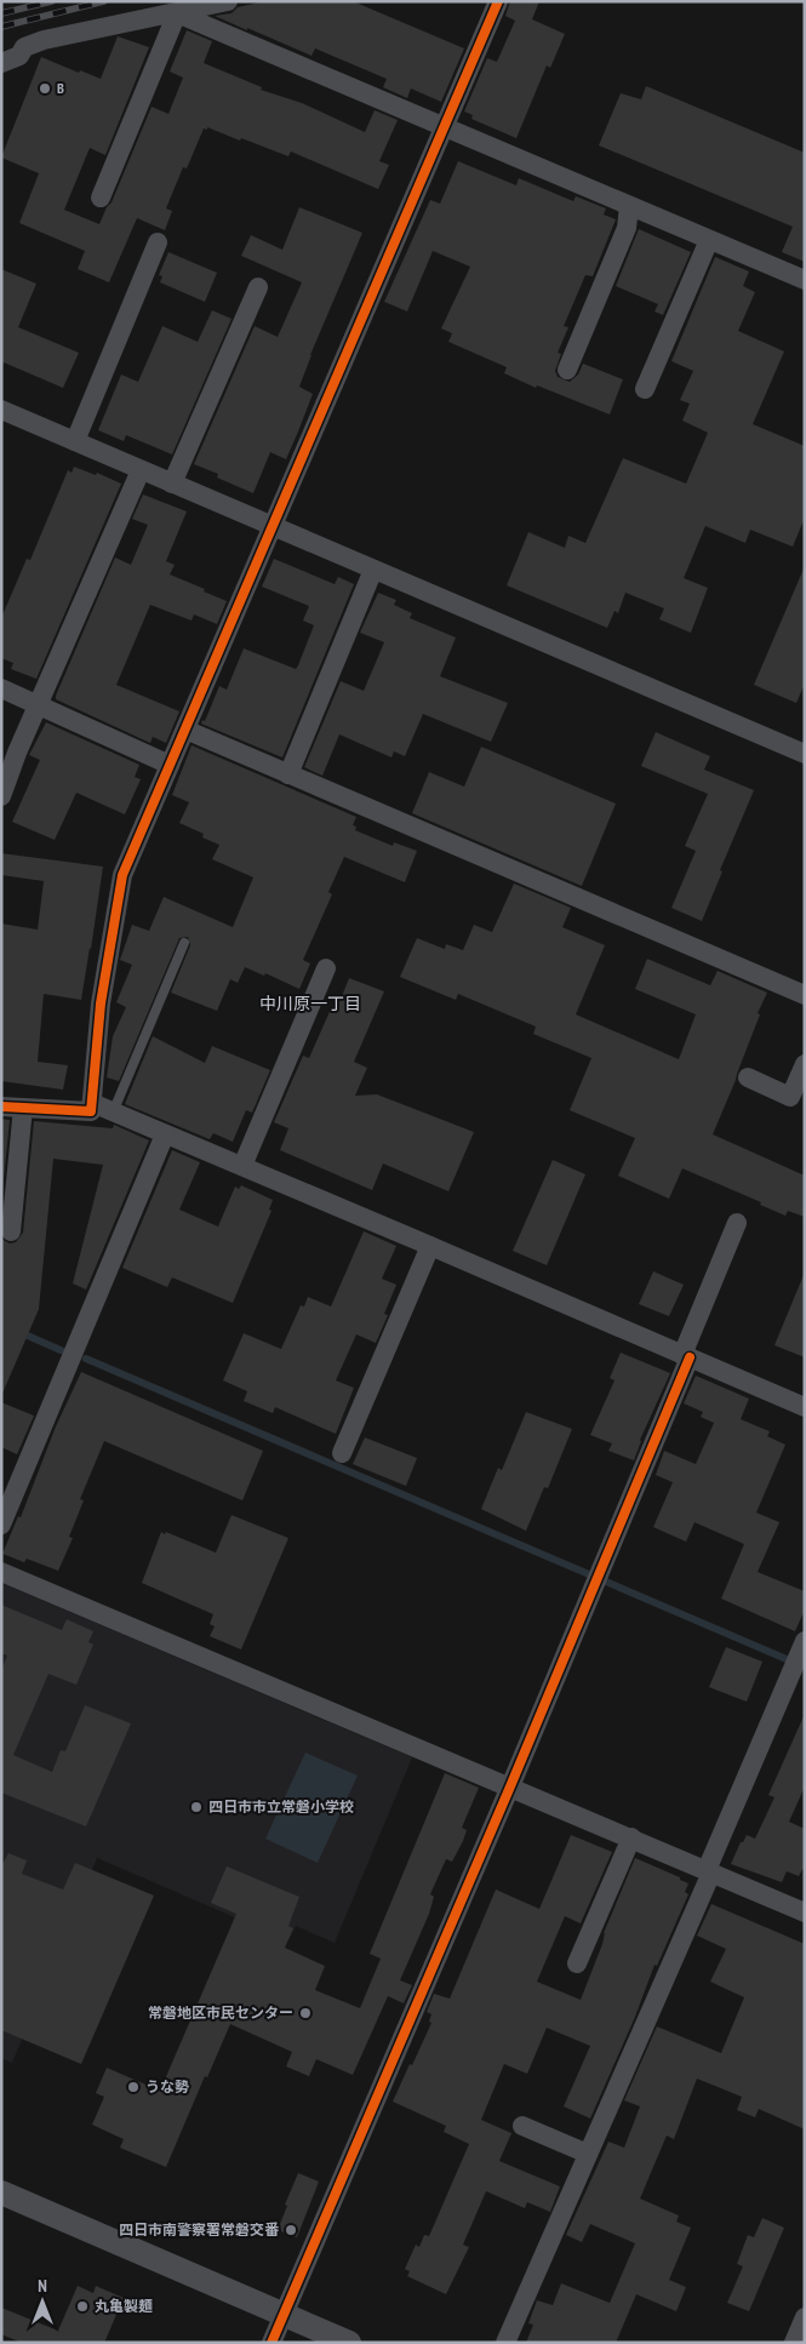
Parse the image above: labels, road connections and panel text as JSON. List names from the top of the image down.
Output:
{
  "districts": ["中川原一丁目"],
  "places": [
    "B",
    "四日市市立常磐小学校",
    "常磐地区市民センター",
    "うな勢",
    "四日市南警察署常磐交番",
    "丸亀製麺"
  ],
  "north": "top"
}
